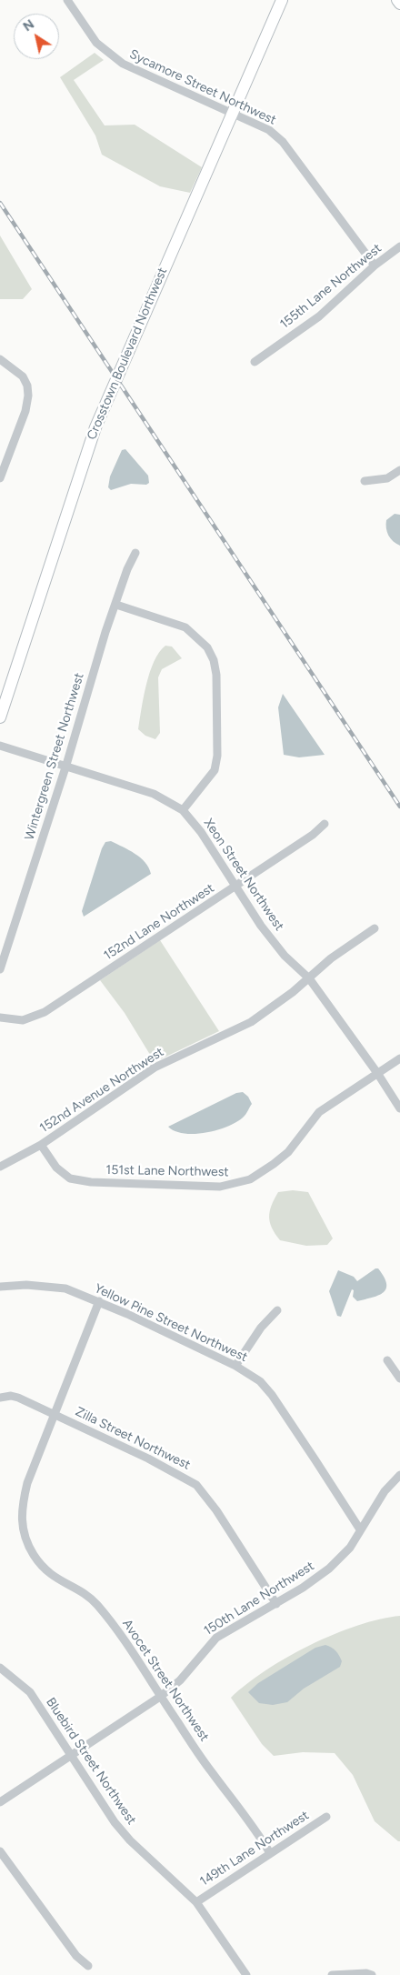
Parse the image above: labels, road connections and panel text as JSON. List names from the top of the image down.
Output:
{
  "streets": {
    "street": [
      "Sycamore Street Northwest",
      "155th Lane Northwest",
      "Crosstown Boulevard Northwest",
      "Wintergreen Street Northwest",
      "Xeon Street Northwest",
      "152nd Lane Northwest",
      "152nd Avenue Northwest",
      "151st Lane Northwest",
      "Yellow Pine Street Northwest",
      "Zilla Street Northwest",
      "150th Lane Northwest",
      "Avocet Street Northwest",
      "Bluebird Street Northwest",
      "149th Lane Northwest"
    ]
  },
  "crossings": [
    ["Sycamore Street Northwest", "155th Lane Northwest"],
    ["Sycamore Street Northwest", "Crosstown Boulevard Northwest"],
    ["Wintergreen Street Northwest", "Xeon Street Northwest"],
    ["Xeon Street Northwest", "152nd Lane Northwest"],
    ["Xeon Street Northwest", "152nd Avenue Northwest"],
    ["Xeon Street Northwest", "151st Lane Northwest"],
    ["152nd Avenue Northwest", "151st Lane Northwest"],
    ["Yellow Pine Street Northwest", "150th Lane Northwest"],
    ["Zilla Street Northwest", "150th Lane Northwest"],
    ["Zilla Street Northwest", "Avocet Street Northwest"],
    ["150th Lane Northwest", "Avocet Street Northwest"],
    ["150th Lane Northwest", "Bluebird Street Northwest"],
    ["Avocet Street Northwest", "149th Lane Northwest"],
    ["Bluebird Street Northwest", "149th Lane Northwest"]
  ],
  "north": "top left"
}
